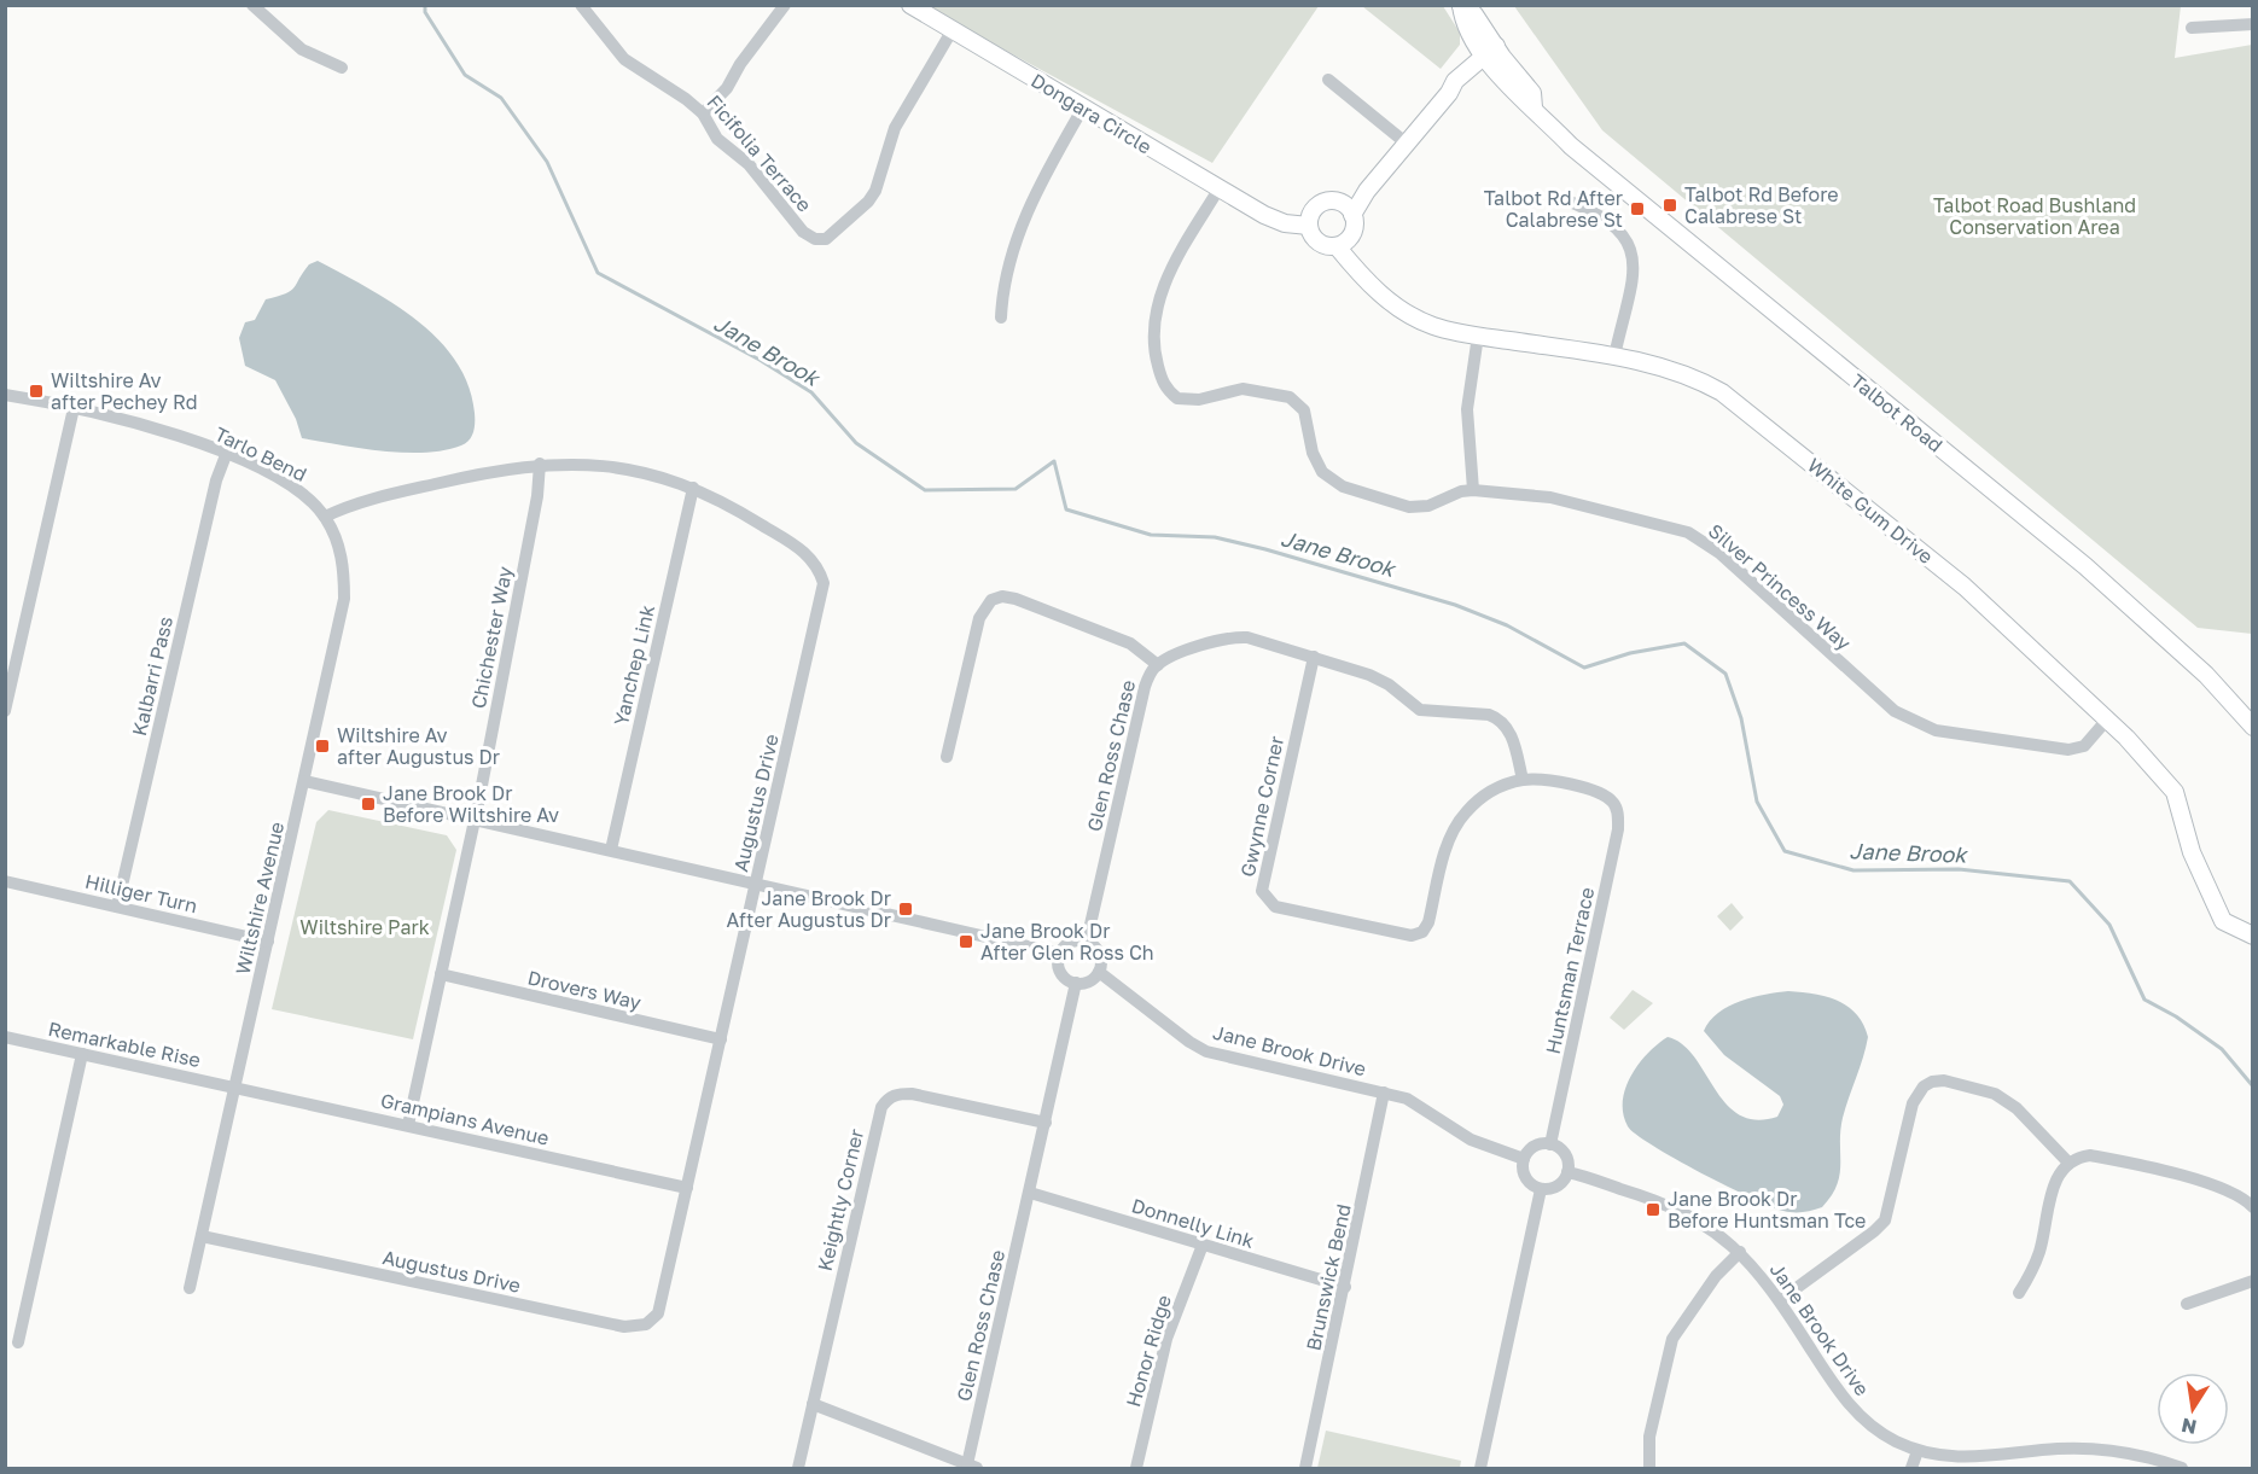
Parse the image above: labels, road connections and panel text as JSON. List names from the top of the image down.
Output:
{
  "streets": {
    "street": [
      "Dongara Circle",
      "Ficifolia Terrace",
      "Talbot Road",
      "Tarlo Bend",
      "White Gum Drive",
      "Silver Princess Way",
      "Chichester Way",
      "Yanchep Link",
      "Kalbarri Pass",
      "Glen Ross Chase",
      "Augustus Drive",
      "Gwynne Corner",
      "Hilliger Turn",
      "Wiltshire Avenue",
      "Huntsman Terrace",
      "Drovers Way",
      "Remarkable Rise",
      "Jane Brook Drive",
      "Grampians Avenue",
      "Keightly Corner",
      "Donnelly Link",
      "Brunswick Bend",
      "Honor Ridge"
    ]
  },
  "crossings": [
    ["Dongara Circle", "Ficifolia Terrace"],
    ["Dongara Circle", "White Gum Drive"],
    ["Dongara Circle", "Silver Princess Way"],
    ["Tarlo Bend", "Kalbarri Pass"],
    ["Tarlo Bend", "Augustus Drive"],
    ["Tarlo Bend", "Wiltshire Avenue"],
    ["White Gum Drive", "Silver Princess Way"],
    ["Chichester Way", "Augustus Drive"],
    ["Chichester Way", "Drovers Way"],
    ["Chichester Way", "Grampians Avenue"],
    ["Yanchep Link", "Augustus Drive"],
    ["Kalbarri Pass", "Hilliger Turn"],
    ["Glen Ross Chase", "Gwynne Corner"],
    ["Glen Ross Chase", "Jane Brook Drive"],
    ["Glen Ross Chase", "Keightly Corner"],
    ["Glen Ross Chase", "Donnelly Link"],
    ["Augustus Drive", "Wiltshire Avenue"],
    ["Augustus Drive", "Drovers Way"],
    ["Augustus Drive", "Grampians Avenue"],
    ["Gwynne Corner", "Huntsman Terrace"],
    ["Hilliger Turn", "Wiltshire Avenue"],
    ["Wiltshire Avenue", "Remarkable Rise"],
    ["Wiltshire Avenue", "Grampians Avenue"],
    ["Huntsman Terrace", "Jane Brook Drive"],
    ["Remarkable Rise", "Grampians Avenue"],
    ["Jane Brook Drive", "Brunswick Bend"],
    ["Donnelly Link", "Brunswick Bend"],
    ["Donnelly Link", "Honor Ridge"]
  ],
  "water": ["Jane Brook"],
  "parks": ["Talbot Road Bushland Conservation Area", "Wiltshire Park"],
  "places": {
    "transit": [
      "Talbot Rd Before Calabrese St",
      "Talbot Rd After Calabrese St",
      "Wiltshire Av after Pechey Rd",
      "Wiltshire Av after Augustus Dr",
      "Jane Brook Dr Before Wiltshire Av",
      "Jane Brook Dr After Augustus Dr",
      "Jane Brook Dr After Glen Ross Ch",
      "Jane Brook Dr Before Huntsman Tce"
    ]
  },
  "north": "bottom"
}
